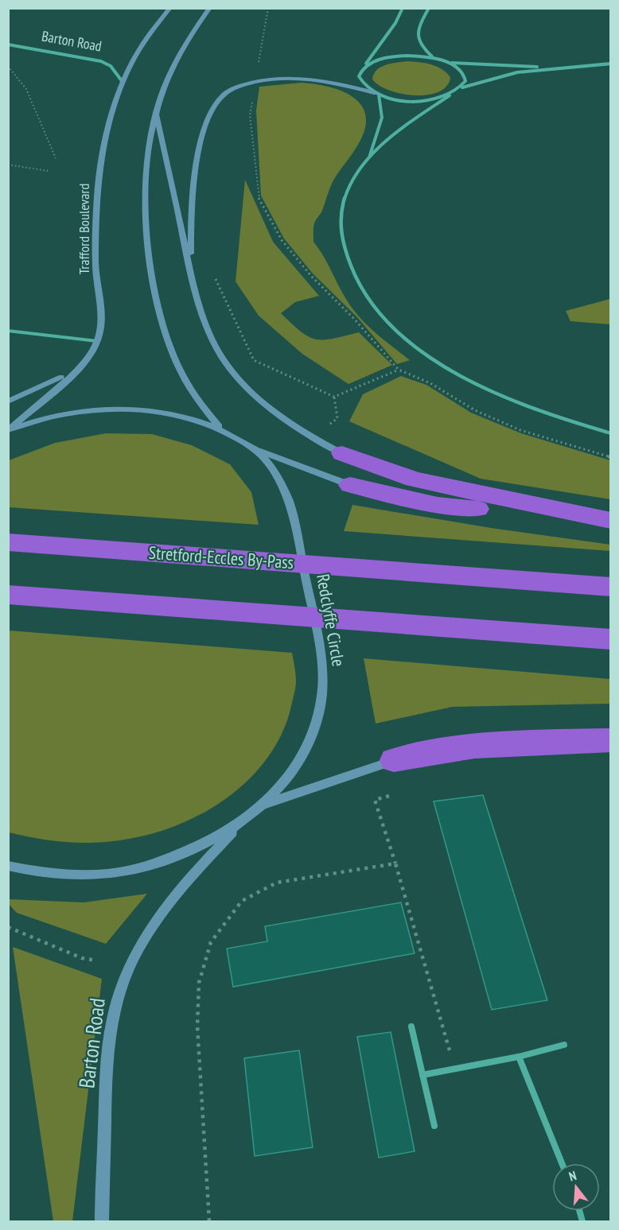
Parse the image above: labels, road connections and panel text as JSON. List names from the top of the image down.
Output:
{
  "streets": {
    "highway": ["Stretford-Eccles By-Pass"],
    "main road": ["Barton Road", "Trafford Boulevard", "Redclyffe Circle"]
  },
  "crossings": [
    ["Barton Road", "Trafford Boulevard"],
    ["Barton Road", "Redclyffe Circle"],
    ["Trafford Boulevard", "Redclyffe Circle"]
  ],
  "north": "top"
}
